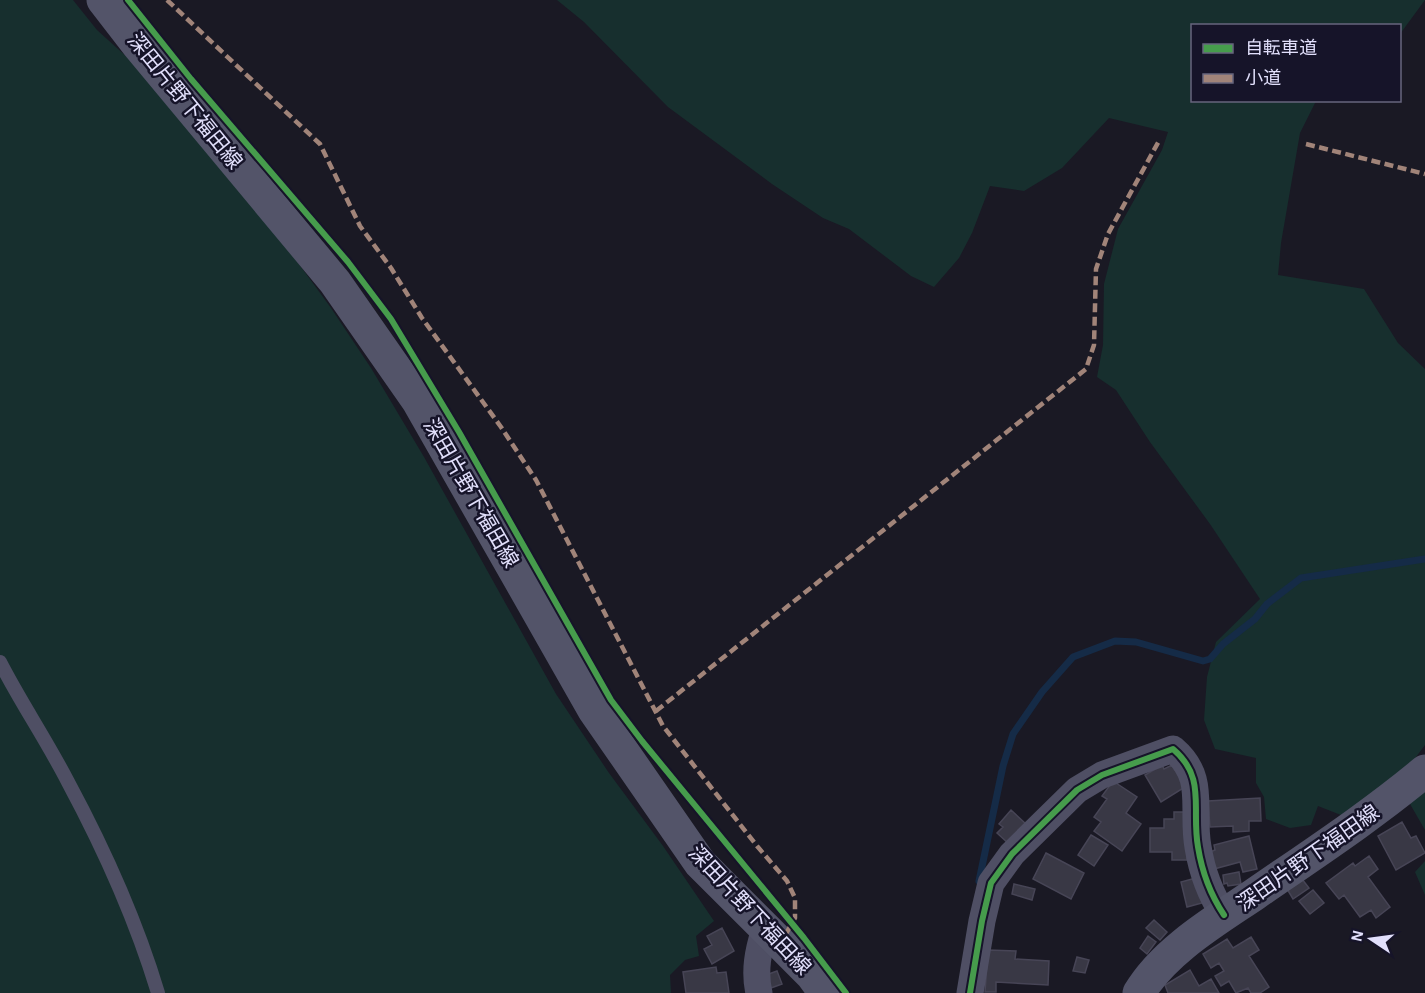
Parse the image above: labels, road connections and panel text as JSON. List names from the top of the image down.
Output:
{
  "streets": {
    "main road": ["深田片野下福田線"]
  },
  "legend": ["自転車道", "小道"],
  "north": "left"
}
